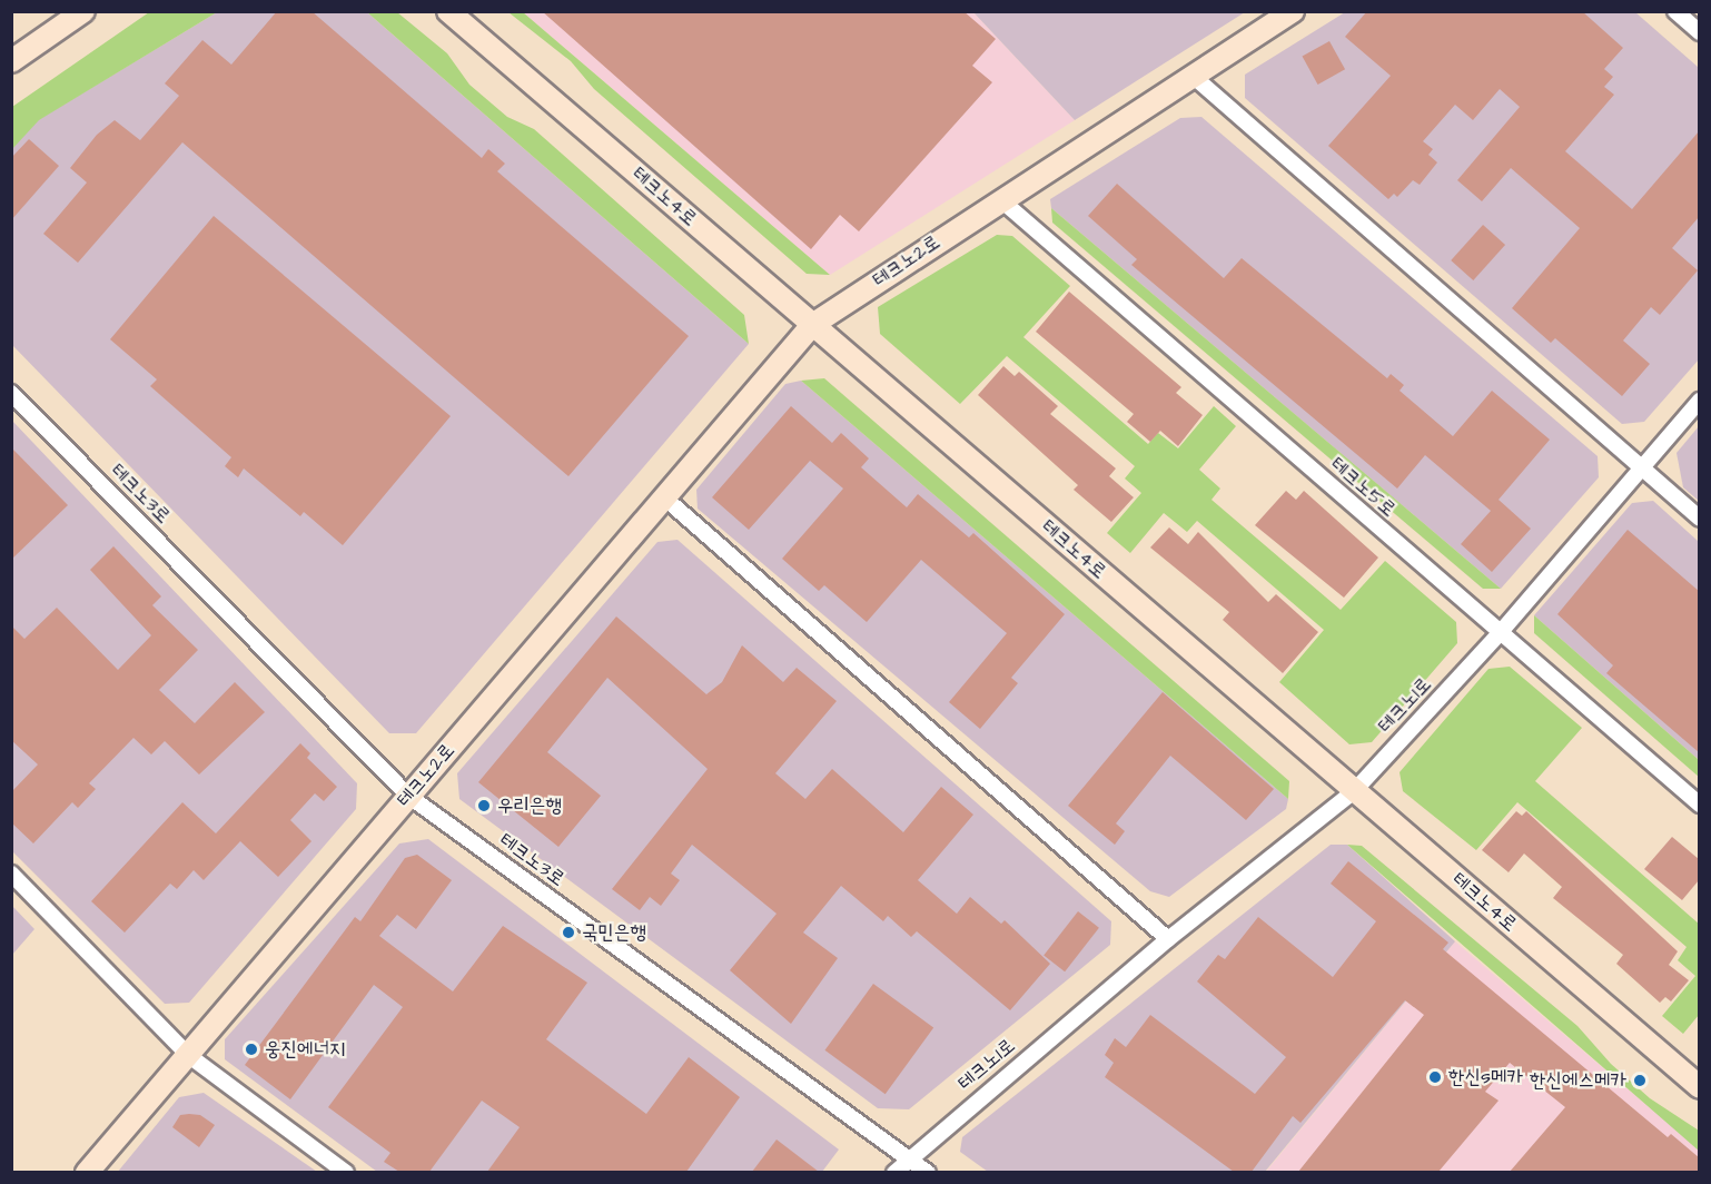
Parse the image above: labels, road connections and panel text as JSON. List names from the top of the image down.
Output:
{
  "streets": {
    "main road": ["테크노4로", "테크노2로"],
    "street": ["테크노5로", "테크노3로", "테크노1로"]
  },
  "crossings": [
    ["테크노4로", "테크노2로"],
    ["테크노4로", "테크노1로"],
    ["테크노2로", "테크노5로"],
    ["테크노2로", "테크노3로"],
    ["테크노5로", "테크노1로"],
    ["테크노3로", "테크노1로"]
  ],
  "places": [
    "우리은행",
    "국민은행",
    "웅진에너지",
    "한신s메카",
    "한신에스메카"
  ]
}
